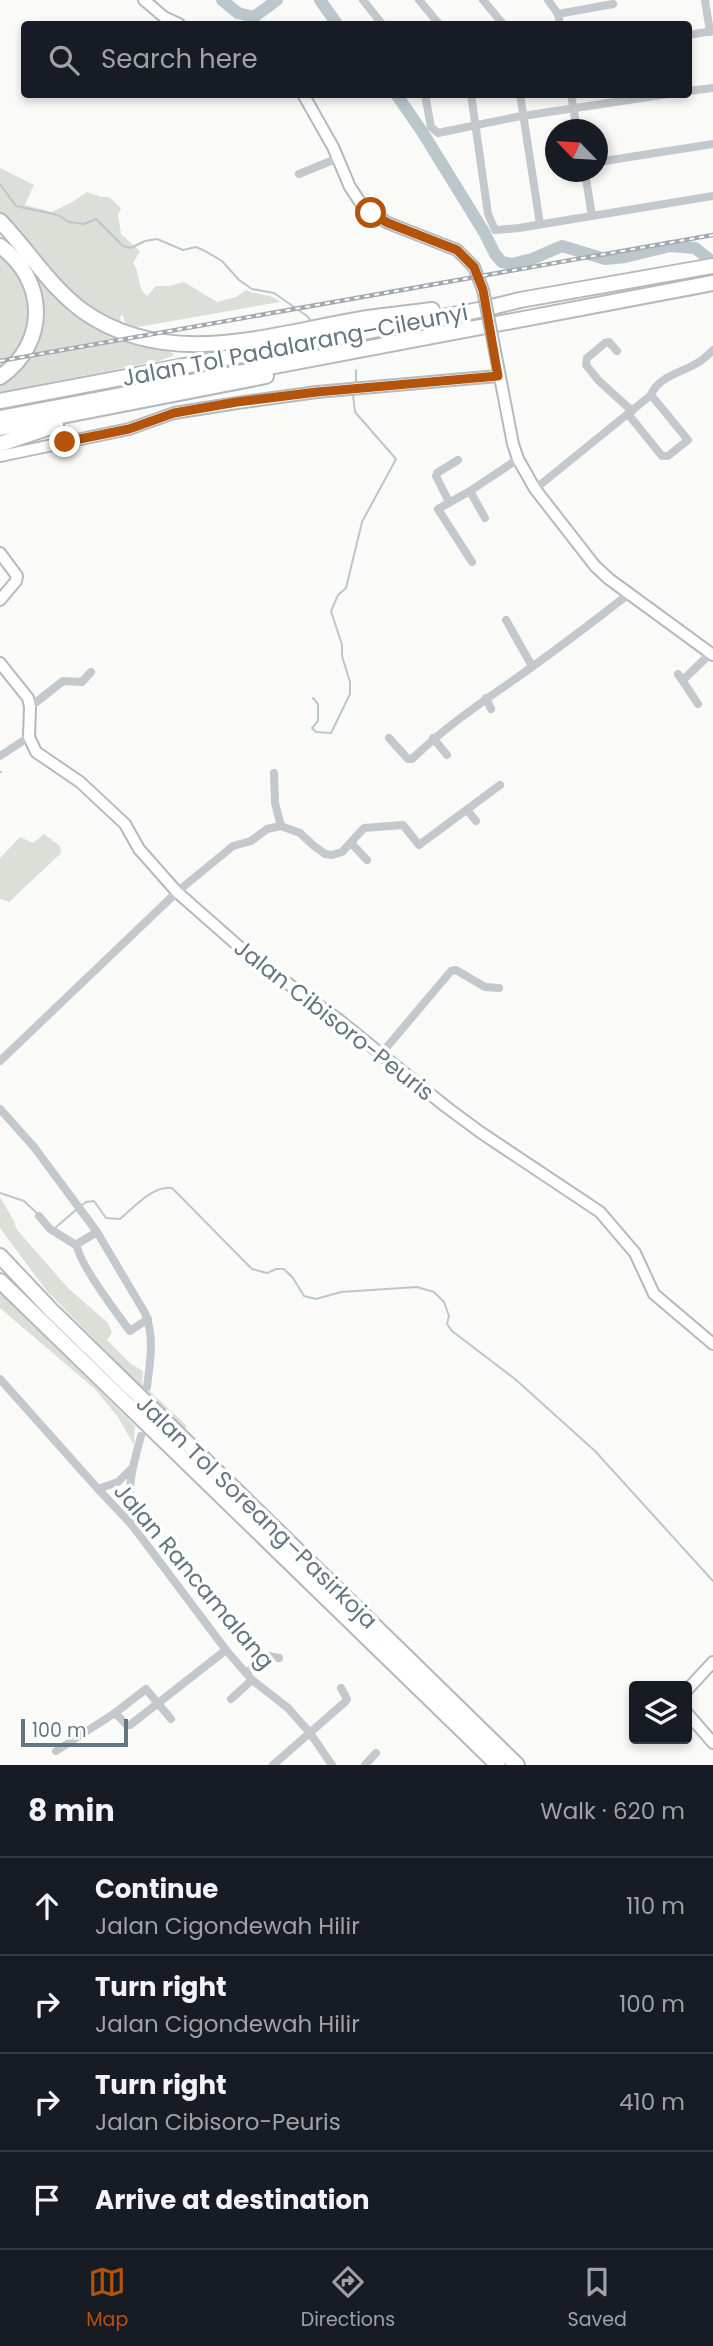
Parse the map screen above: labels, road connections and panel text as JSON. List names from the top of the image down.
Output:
{
  "streets": {
    "highway": ["Jalan Tol Padalarang–Cileunyi", "Jalan Tol Soreang–Pasirkoja"],
    "street": ["Jalan Cibisoro-Peuris", "Jalan Rancamalang"]
  },
  "scale_bar": "100 m",
  "north": "top left",
  "page": {
    "search": "Search here",
    "scale": "100 m",
    "heading": ["8 min", "Walk · 620 m"],
    "list": [
      ["Continue", "Jalan Cigondewah Hilir", "110 m"],
      ["Turn right", "Jalan Cigondewah Hilir", "100 m"],
      ["Turn right", "Jalan Cibisoro-Peuris", "410 m"],
      "Arrive at destination"
    ],
    "nav": ["Map", "Directions", "Saved"]
  }
}
